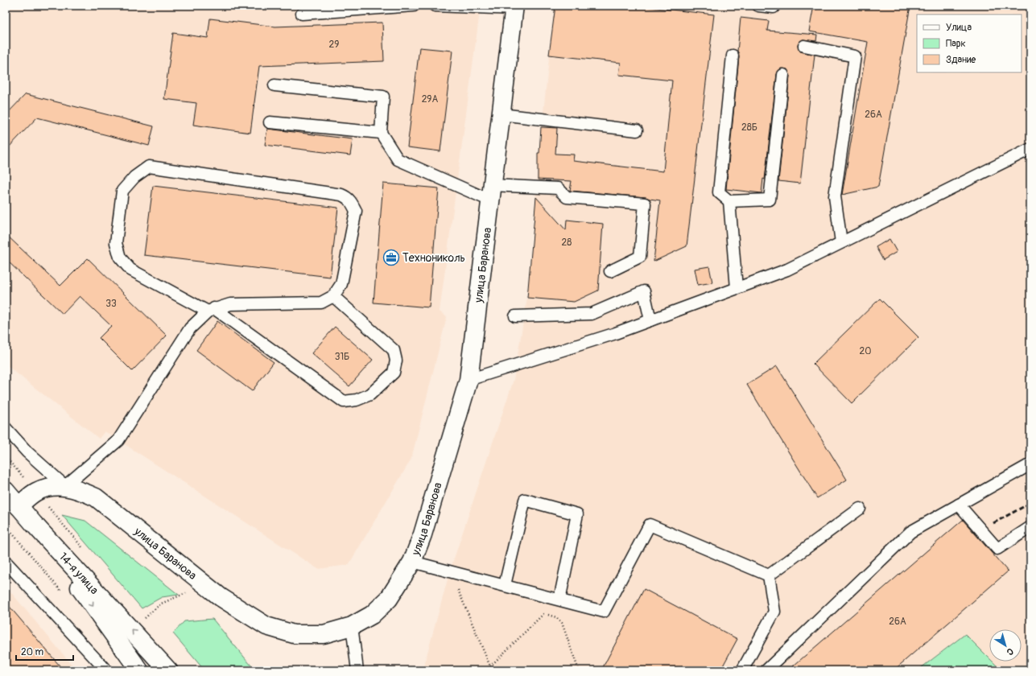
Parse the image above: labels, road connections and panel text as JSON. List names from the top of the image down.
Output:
{
  "streets": {
    "street": ["улица Баранова", "14-я улица"]
  },
  "crossings": [
    ["улица Баранова", "14-я улица"]
  ],
  "places": {
    "office": ["Технониколь"]
  },
  "house_numbers": [
    "29",
    "29А",
    "26А",
    "28Б",
    "28",
    "33",
    "20",
    "31Б",
    "26А"
  ],
  "legend": ["Улица", "Парк", "Здание"],
  "scale_bar": "20 m",
  "north": "bottom right"
}
